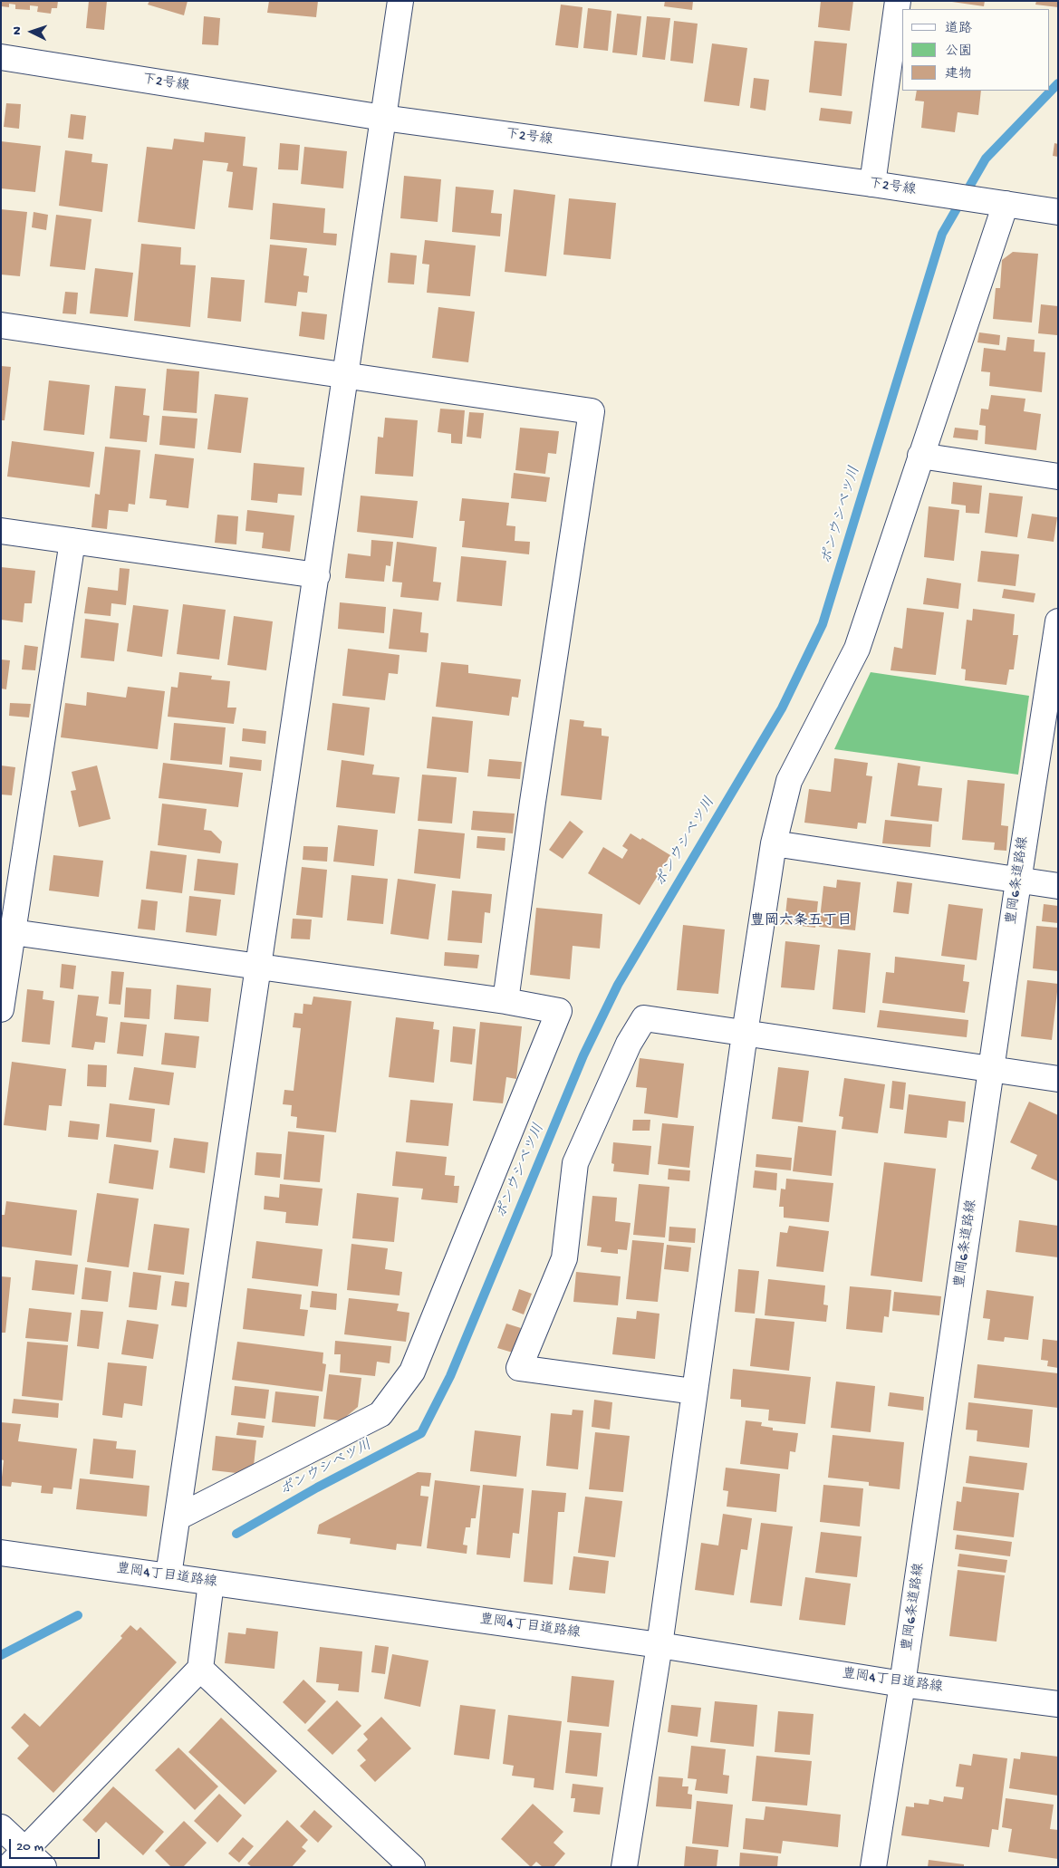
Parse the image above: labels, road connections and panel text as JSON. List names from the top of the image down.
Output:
{
  "streets": {
    "street": ["下2号線", "豊岡6条道路線", "豊岡4丁目道路線"]
  },
  "crossings": [
    ["豊岡6条道路線", "豊岡4丁目道路線"]
  ],
  "districts": ["豊岡六条五丁目"],
  "water": ["ポンウシベツ川"],
  "legend": ["道路", "公園", "建物"],
  "scale_bar": "20 m",
  "north": "left"
}
